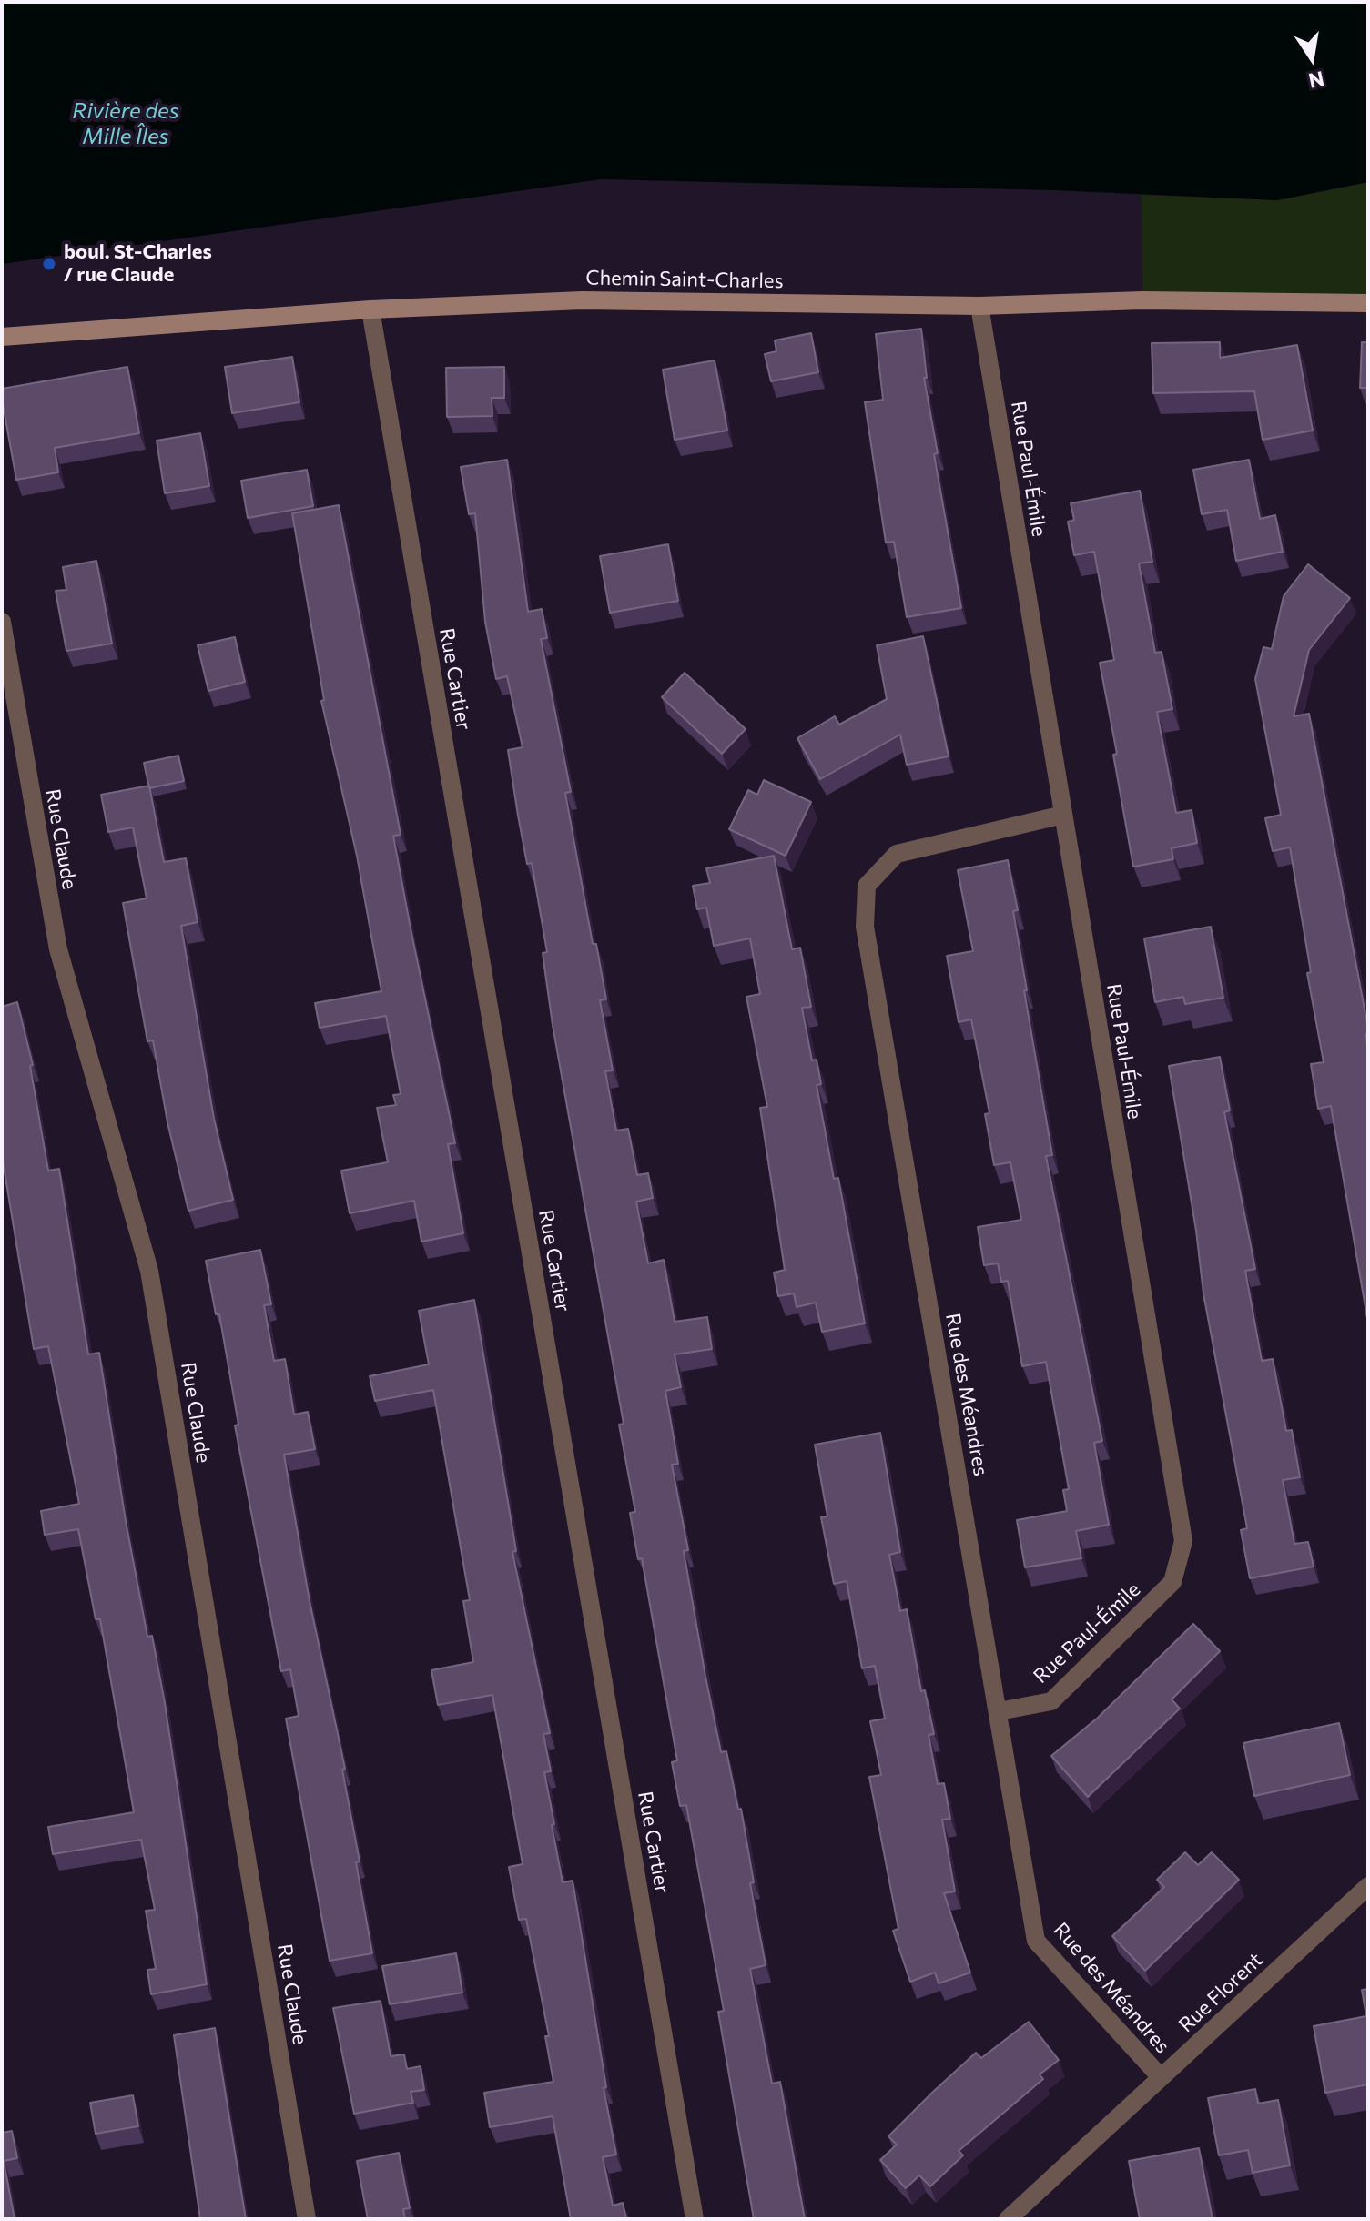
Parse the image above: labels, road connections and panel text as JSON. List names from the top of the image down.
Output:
{
  "streets": {
    "main road": ["Chemin Saint-Charles"],
    "street": [
      "Rue Paul-Émile",
      "Rue Cartier",
      "Rue Claude",
      "Rue des Méandres",
      "Rue Florent"
    ]
  },
  "crossings": [
    ["Chemin Saint-Charles", "Rue Paul-Émile"],
    ["Chemin Saint-Charles", "Rue Cartier"],
    ["Rue Paul-Émile", "Rue des Méandres"],
    ["Rue des Méandres", "Rue Florent"]
  ],
  "water": ["Rivière des Mille Îles"],
  "places": ["boul. St-Charles / rue Claude"],
  "north": "bottom"
}
